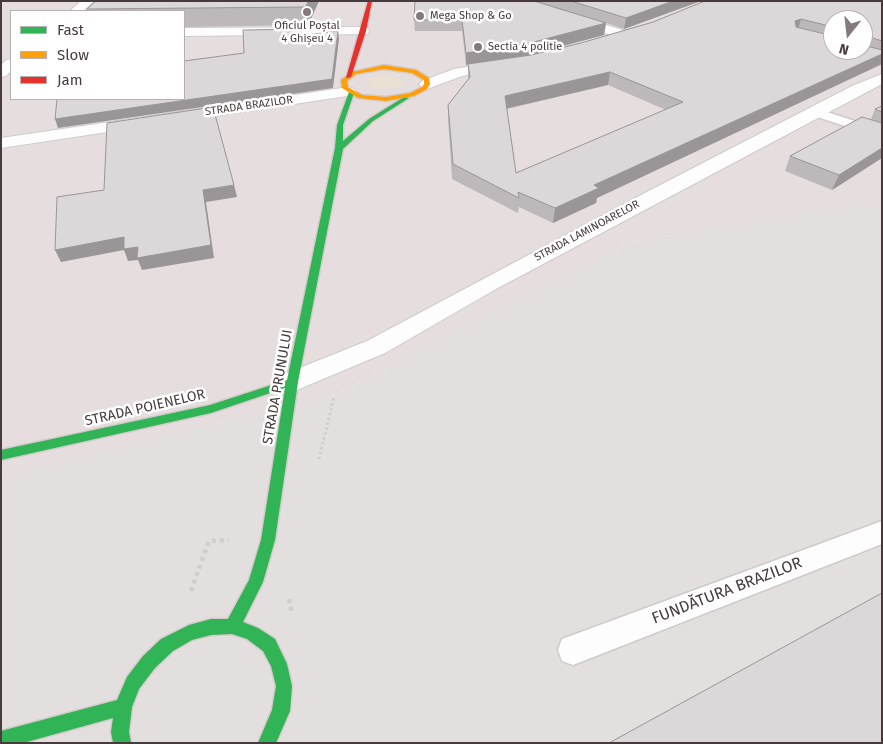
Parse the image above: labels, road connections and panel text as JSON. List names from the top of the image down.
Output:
{
  "streets": {
    "street": [
      "STRADA BRAZILOR",
      "STRADA LAMINOARELOR",
      "STRADA PRUNULUI",
      "STRADA POIENELOR"
    ],
    "lane": ["FUNDĂTURA BRAZILOR"]
  },
  "crossings": [
    ["STRADA BRAZILOR", "STRADA PRUNULUI"],
    ["STRADA LAMINOARELOR", "STRADA PRUNULUI"],
    ["STRADA LAMINOARELOR", "STRADA POIENELOR"],
    ["STRADA PRUNULUI", "STRADA POIENELOR"]
  ],
  "places": ["Oficiul Poștal 4 Ghișeu 4", "Mega Shop & Go", "Sectia 4 politie"],
  "legend": ["Fast", "Slow", "Jam"],
  "north": "bottom"
}
